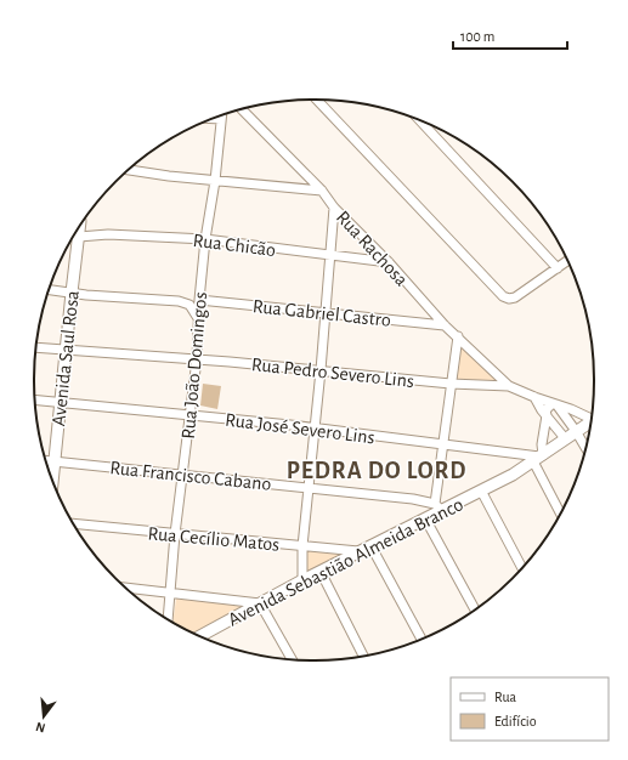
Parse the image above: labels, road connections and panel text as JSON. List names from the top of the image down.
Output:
{
  "streets": {
    "street": [
      "Rua Chicão",
      "Rua Rachosa",
      "Rua Gabriel Castro",
      "Avenida Saul Rosa",
      "Rua João Domingos",
      "Rua Pedro Severo Lins",
      "Rua José Severo Lins",
      "Rua Francisco Cabano",
      "Rua Cecílio Matos",
      "Avenida Sebastião Almeida Branco"
    ]
  },
  "crossings": [
    ["Rua Chicão", "Rua Rachosa"],
    ["Rua Chicão", "Avenida Saul Rosa"],
    ["Rua Chicão", "Rua João Domingos"],
    ["Rua Rachosa", "Rua Gabriel Castro"],
    ["Rua Rachosa", "Rua Pedro Severo Lins"],
    ["Rua Gabriel Castro", "Rua João Domingos"],
    ["Avenida Saul Rosa", "Rua Pedro Severo Lins"],
    ["Avenida Saul Rosa", "Rua José Severo Lins"],
    ["Avenida Saul Rosa", "Rua Francisco Cabano"],
    ["Rua João Domingos", "Rua Pedro Severo Lins"],
    ["Rua João Domingos", "Rua José Severo Lins"],
    ["Rua João Domingos", "Rua Francisco Cabano"],
    ["Rua João Domingos", "Rua Cecílio Matos"],
    ["Rua José Severo Lins", "Avenida Sebastião Almeida Branco"],
    ["Rua Francisco Cabano", "Avenida Sebastião Almeida Branco"],
    ["Rua Cecílio Matos", "Avenida Sebastião Almeida Branco"]
  ],
  "districts": ["PEDRA DO LORD"],
  "legend": ["Rua", "Edifício"],
  "scale_bar": "100 m",
  "north": "bottom"
}
